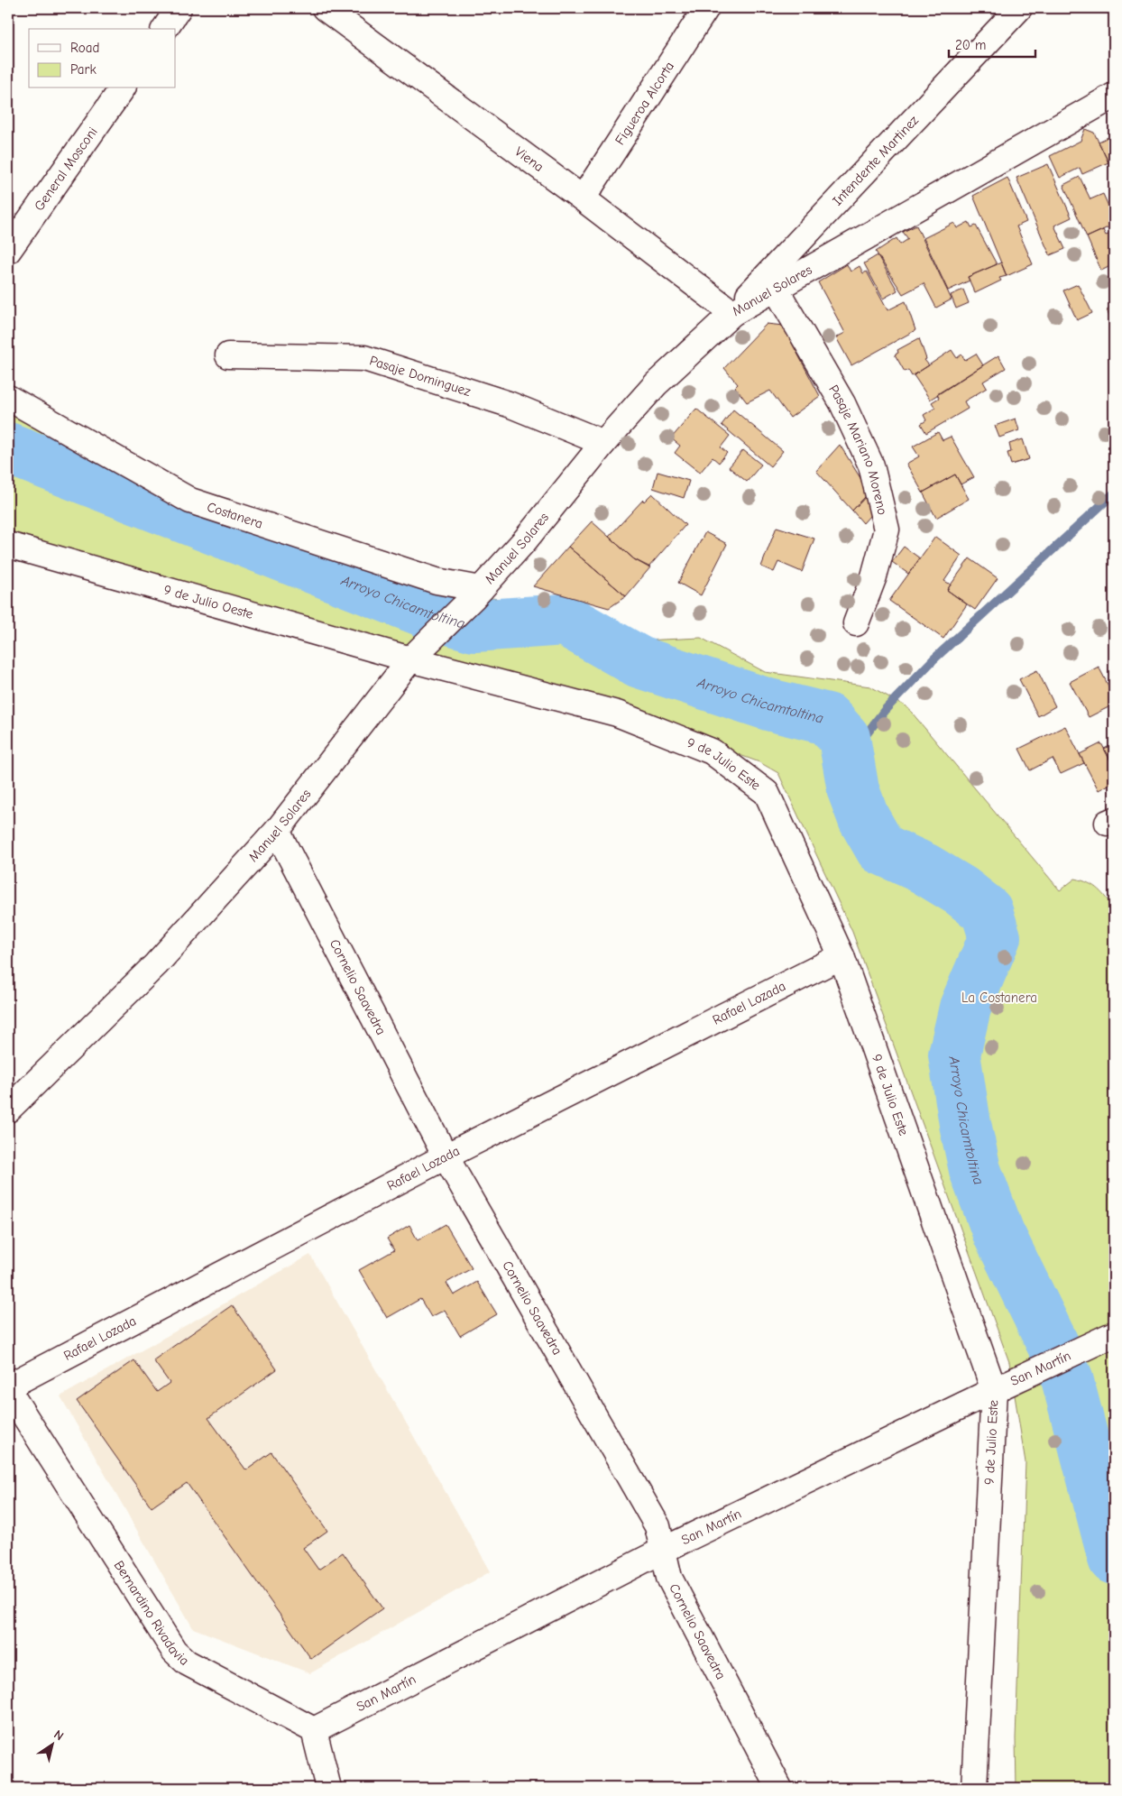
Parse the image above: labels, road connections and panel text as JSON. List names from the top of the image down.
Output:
{
  "streets": {
    "street": [
      "Figueroa Alcorta",
      "Viena",
      "Intendente Martinez",
      "General Mosconi",
      "Manuel Solares",
      "Pasaje Dominguez",
      "Pasaje Mariano Moreno",
      "Costanera",
      "9 de Julio Oeste",
      "9 de Julio Este",
      "Cornelio Saavedra",
      "Rafael Lozada",
      "San Martín",
      "Bernardino Rivadavia"
    ]
  },
  "crossings": [
    ["Figueroa Alcorta", "Viena"],
    ["Viena", "Intendente Martinez"],
    ["Viena", "Manuel Solares"],
    ["Intendente Martinez", "Manuel Solares"],
    ["Manuel Solares", "Pasaje Dominguez"],
    ["Manuel Solares", "Pasaje Mariano Moreno"],
    ["Manuel Solares", "Costanera"],
    ["Manuel Solares", "9 de Julio Oeste"],
    ["Manuel Solares", "9 de Julio Este"],
    ["Manuel Solares", "Cornelio Saavedra"],
    ["9 de Julio Oeste", "9 de Julio Este"],
    ["9 de Julio Este", "Rafael Lozada"],
    ["9 de Julio Este", "San Martín"],
    ["Cornelio Saavedra", "Rafael Lozada"],
    ["Cornelio Saavedra", "San Martín"],
    ["San Martín", "Bernardino Rivadavia"]
  ],
  "water": ["Arroyo Chicamtoltina"],
  "parks": ["La Costanera"],
  "legend": ["Road", "Park"],
  "scale_bar": "20 m",
  "north": "top right"
}
